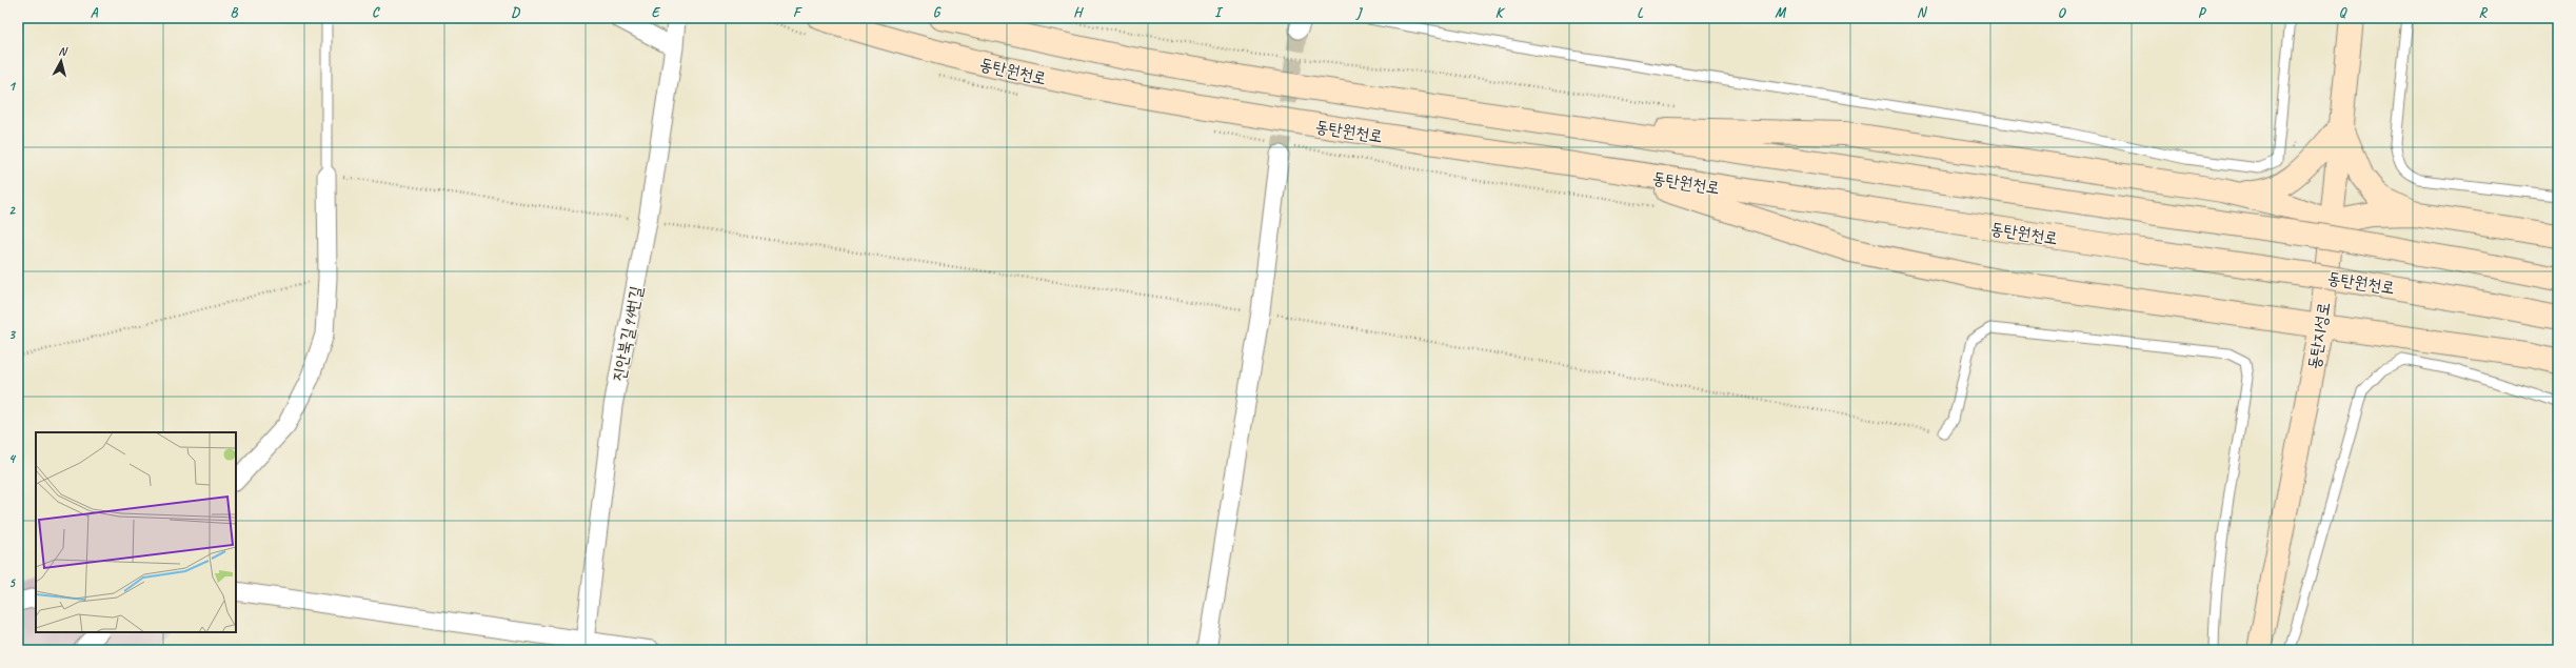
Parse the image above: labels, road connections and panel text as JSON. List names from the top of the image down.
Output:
{
  "streets": {
    "main road": ["동탄원천로", "동탄지성로"],
    "street": ["진안북길94번길"]
  },
  "north": "top",
  "grid": {
    "columns": [
      "A",
      "B",
      "C",
      "D",
      "E",
      "F",
      "G",
      "H",
      "I",
      "J",
      "K",
      "L",
      "M",
      "N",
      "O",
      "P",
      "Q",
      "R"
    ],
    "rows": [
      "1",
      "2",
      "3",
      "4",
      "5"
    ]
  }
}
